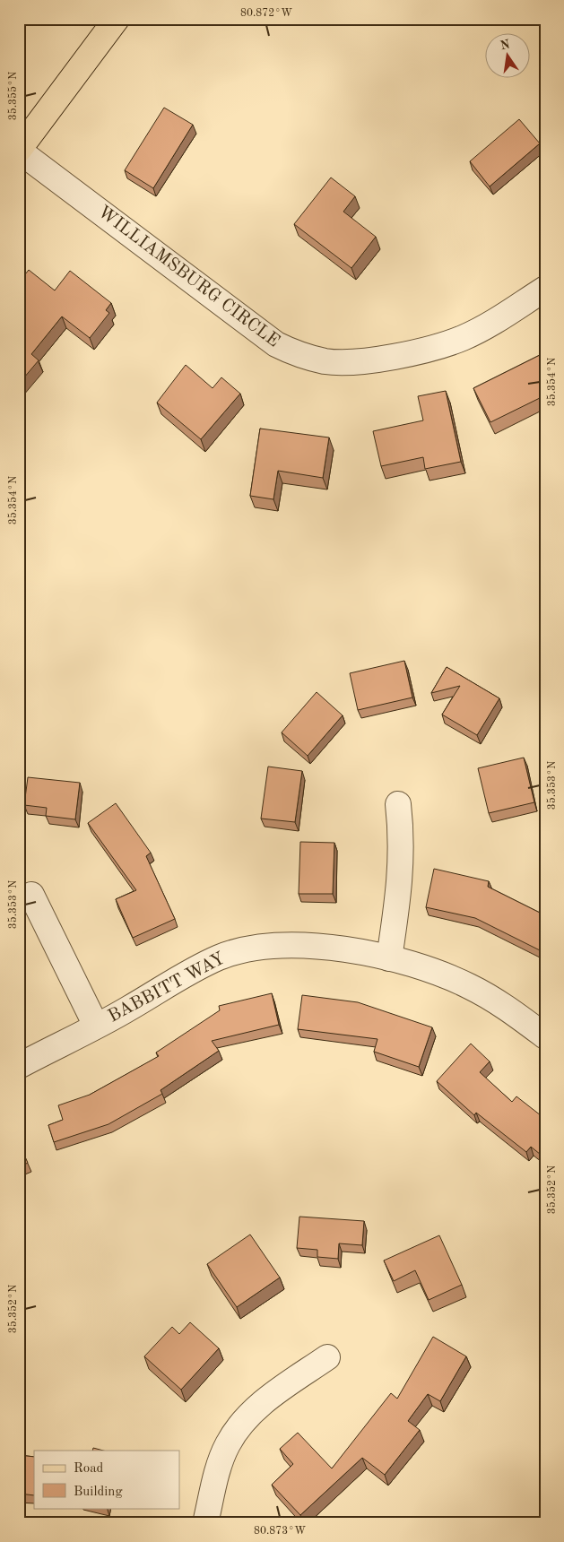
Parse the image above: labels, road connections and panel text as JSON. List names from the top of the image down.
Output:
{
  "streets": {
    "street": ["WILLIAMSBURG CIRCLE", "BABBITT WAY"]
  },
  "legend": ["Road", "Building"],
  "north": "top",
  "coordinates": [
    "80.872°W",
    "35.355°N",
    "35.354°N",
    "35.353°N",
    "35.352°N",
    "80.873°W"
  ]
}
